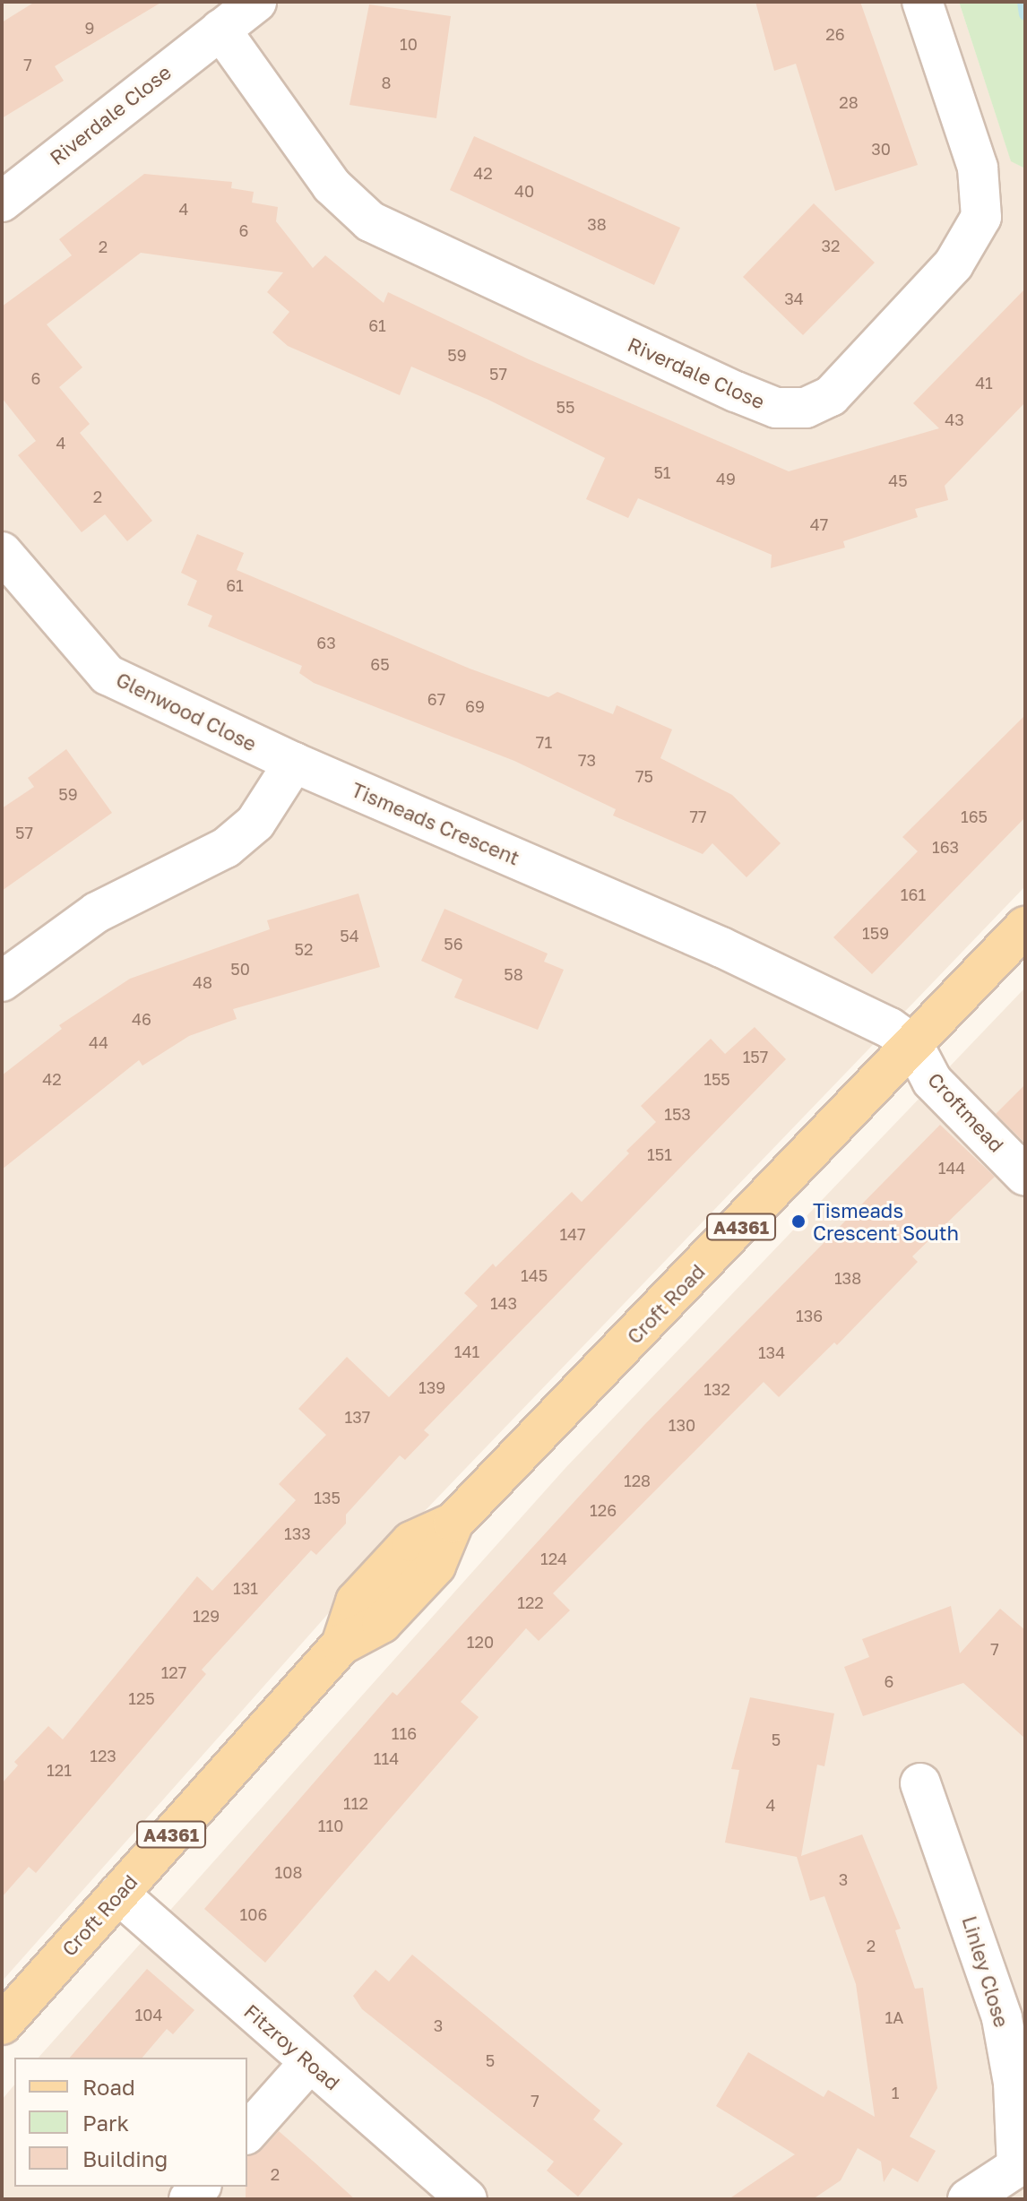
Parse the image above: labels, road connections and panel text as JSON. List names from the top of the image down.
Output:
{
  "streets": {
    "main road": ["A4361", "Croft Road"],
    "street": [
      "Riverdale Close",
      "Glenwood Close",
      "Tismeads Crescent",
      "Croftmead",
      "Linley Close",
      "Fitzroy Road"
    ]
  },
  "crossings": [
    ["Glenwood Close", "Tismeads Crescent"],
    ["Tismeads Crescent", "Croftmead"],
    ["Tismeads Crescent", "Croft Road"],
    ["Croftmead", "Croft Road"],
    ["Croft Road", "Fitzroy Road"]
  ],
  "places": ["Tismeads Crescent South"],
  "house_numbers": [
    "9",
    "26",
    "10",
    "7",
    "8",
    "28",
    "30",
    "42",
    "40",
    "4",
    "38",
    "6",
    "32",
    "2",
    "34",
    "61",
    "59",
    "57",
    "6",
    "41",
    "55",
    "43",
    "4",
    "51",
    "49",
    "45",
    "2",
    "47",
    "61",
    "63",
    "65",
    "67",
    "69",
    "71",
    "73",
    "75",
    "59",
    "77",
    "165",
    "57",
    "163",
    "161",
    "159",
    "54",
    "56",
    "52",
    "50",
    "58",
    "48",
    "46",
    "44",
    "157",
    "42",
    "155",
    "153",
    "151",
    "144",
    "147",
    "145",
    "138",
    "143",
    "136",
    "141",
    "134",
    "139",
    "132",
    "137",
    "130",
    "128",
    "135",
    "126",
    "133",
    "124",
    "131",
    "122",
    "129",
    "120",
    "7",
    "127",
    "6",
    "125",
    "116",
    "5",
    "123",
    "114",
    "121",
    "112",
    "4",
    "110",
    "108",
    "3",
    "106",
    "2",
    "104",
    "1A",
    "3",
    "5",
    "1",
    "7",
    "2"
  ],
  "legend": ["Road", "Park", "Building"]
}
